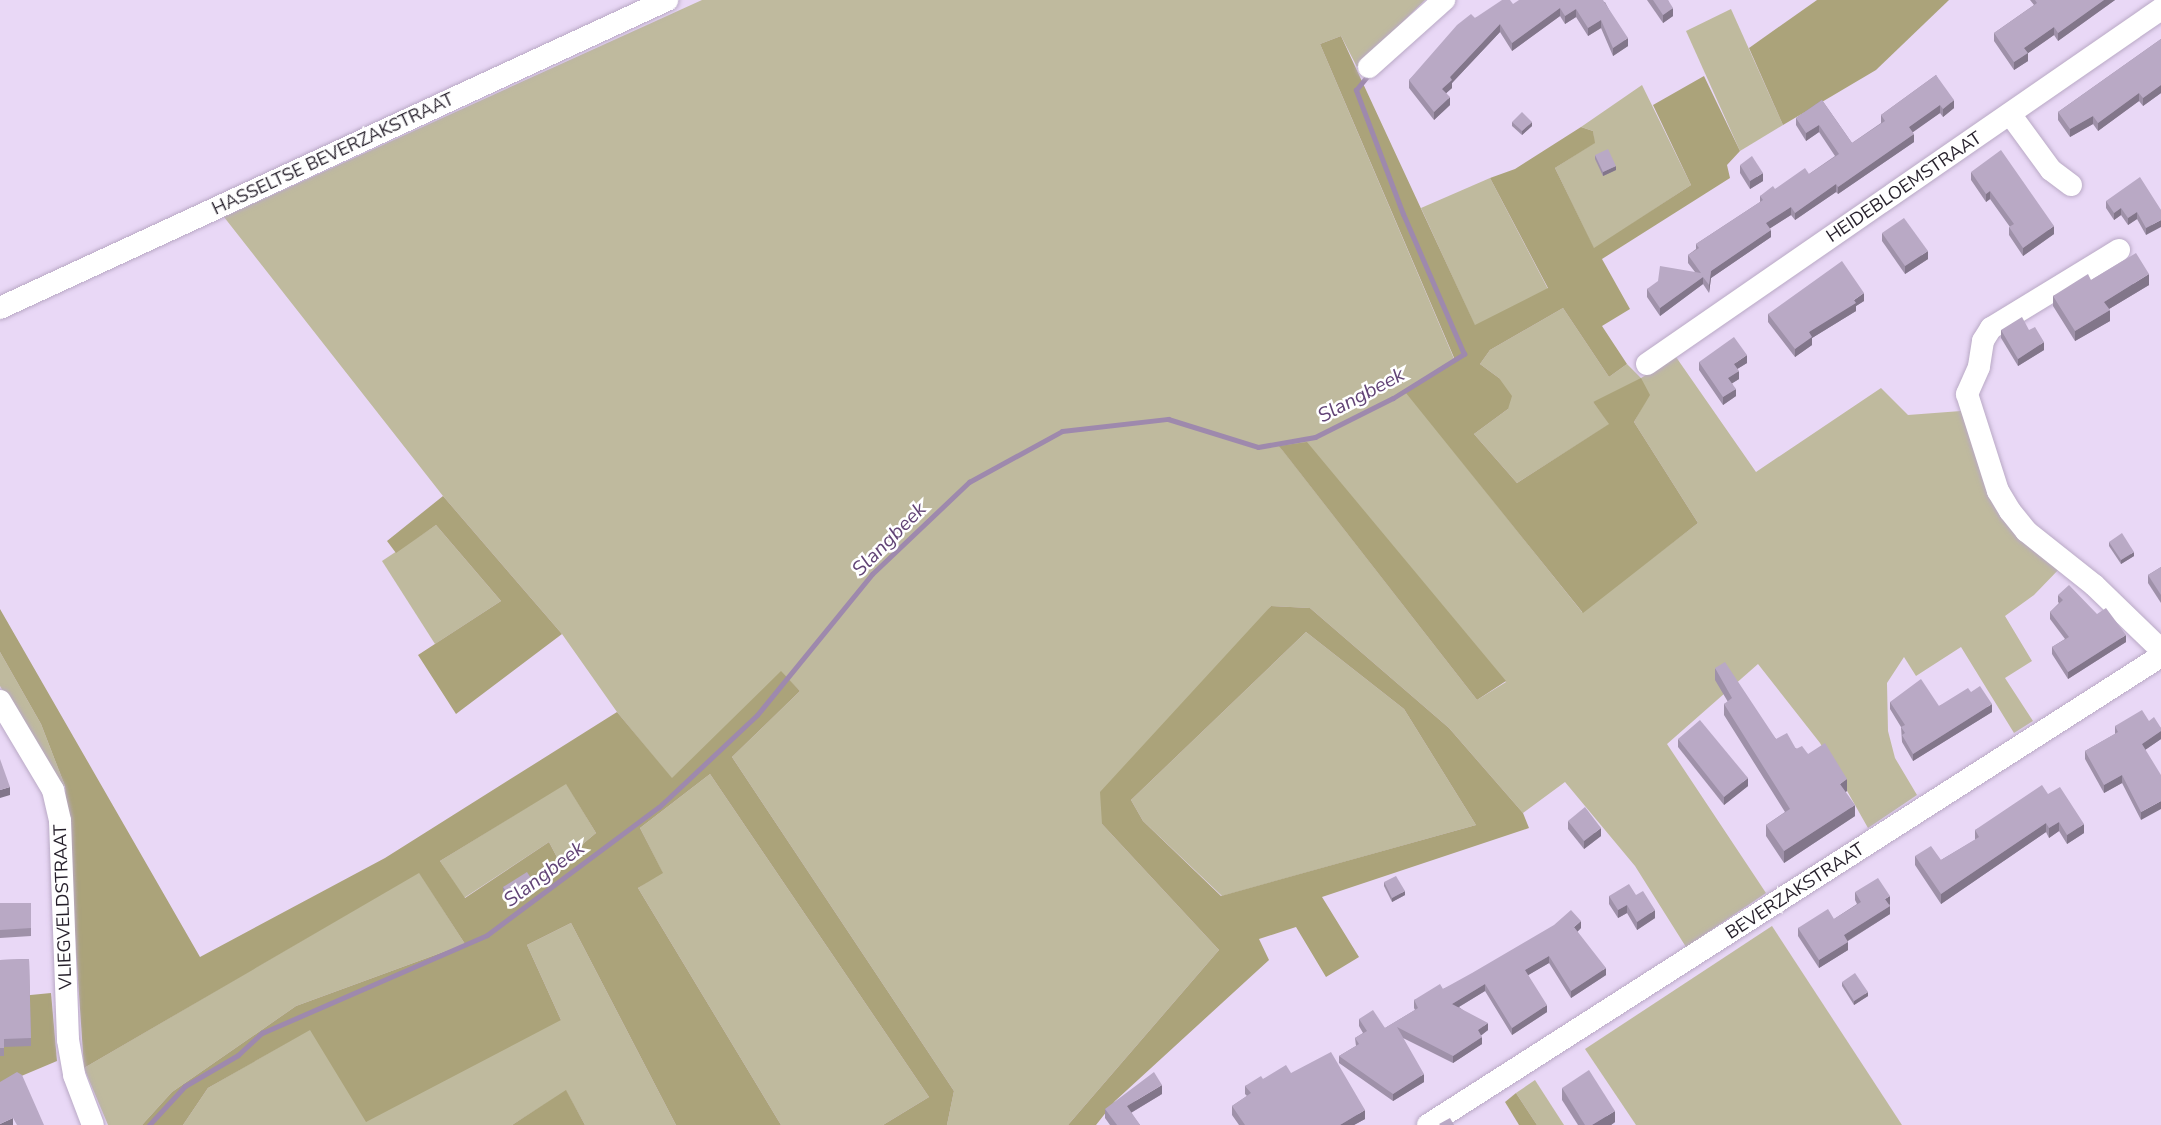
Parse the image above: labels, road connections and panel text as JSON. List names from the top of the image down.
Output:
{
  "streets": {
    "street": [
      "HASSELTSE BEVERZAKSTRAAT",
      "HEIDEBLOEMSTRAAT",
      "BEVERZAKSTRAAT",
      "VLIEGVELDSTRAAT"
    ]
  },
  "water": ["Slangbeek"]
}
